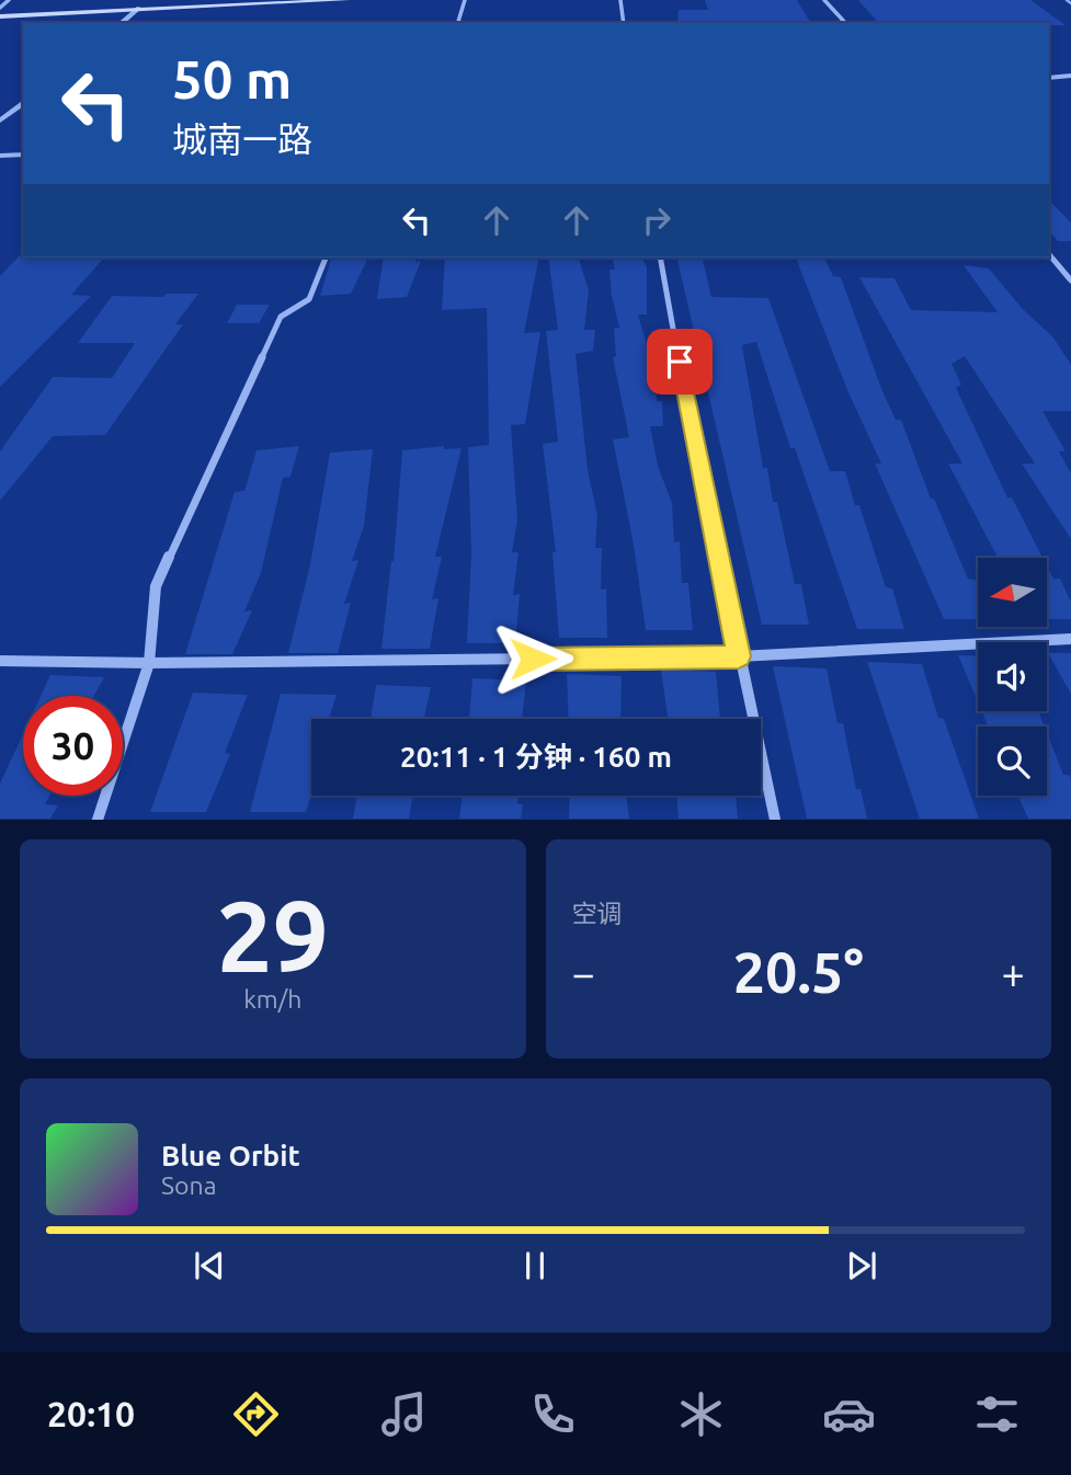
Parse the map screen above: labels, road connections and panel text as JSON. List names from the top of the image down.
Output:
{
  "north": "left",
  "page": {
    "turn": ["50 m", "城南一路"],
    "limit": "30",
    "trip": "20:11 · 1 分钟 · 160 m",
    "tile": [
      ["29", "km/h"],
      "空调"
    ],
    "heat": ["−", "20.5°", "+"],
    "song": ["Blue Orbit", "Sona"],
    "tabs": "20:10"
  }
}
